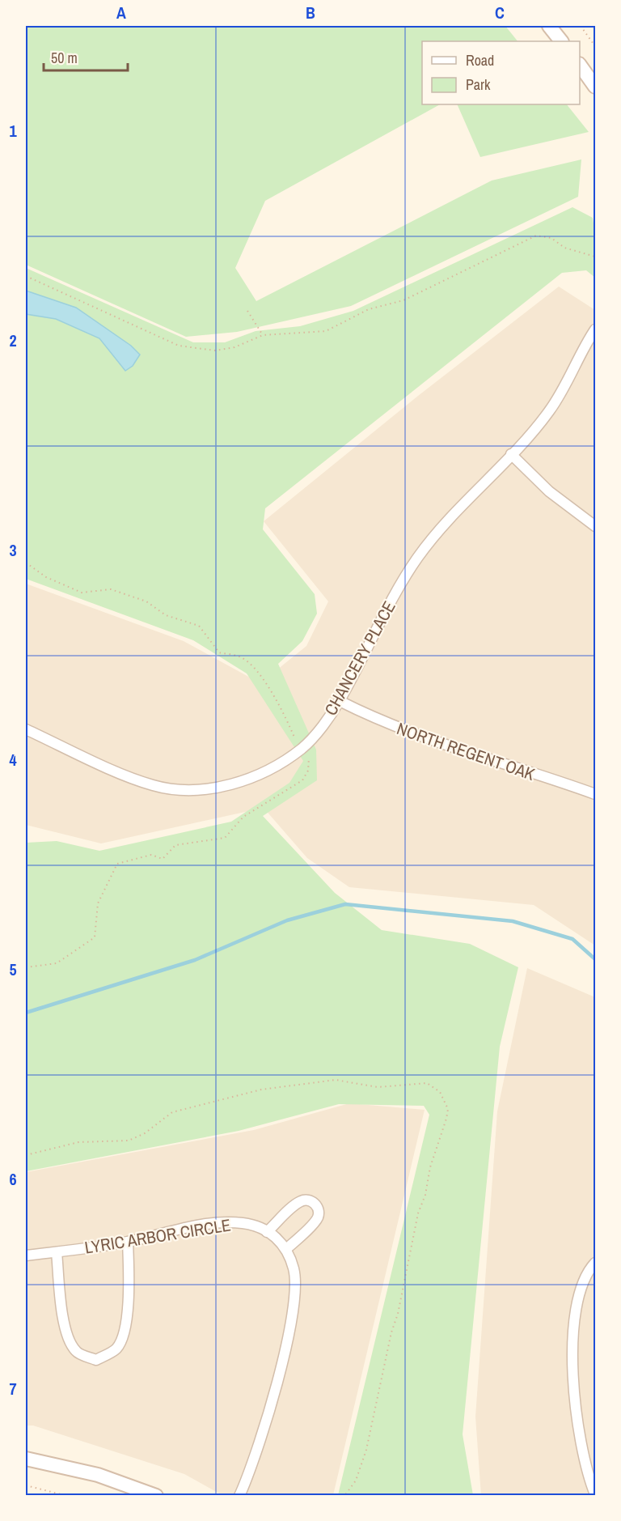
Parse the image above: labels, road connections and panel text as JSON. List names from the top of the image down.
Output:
{
  "streets": {
    "street": ["CHANCERY PLACE", "NORTH REGENT OAK", "LYRIC ARBOR CIRCLE"]
  },
  "crossings": [
    ["CHANCERY PLACE", "NORTH REGENT OAK"]
  ],
  "legend": ["Road", "Park"],
  "scale_bar": "50 m",
  "grid": {
    "columns": ["A", "B", "C"],
    "rows": [
      "1",
      "2",
      "3",
      "4",
      "5",
      "6",
      "7"
    ]
  }
}
